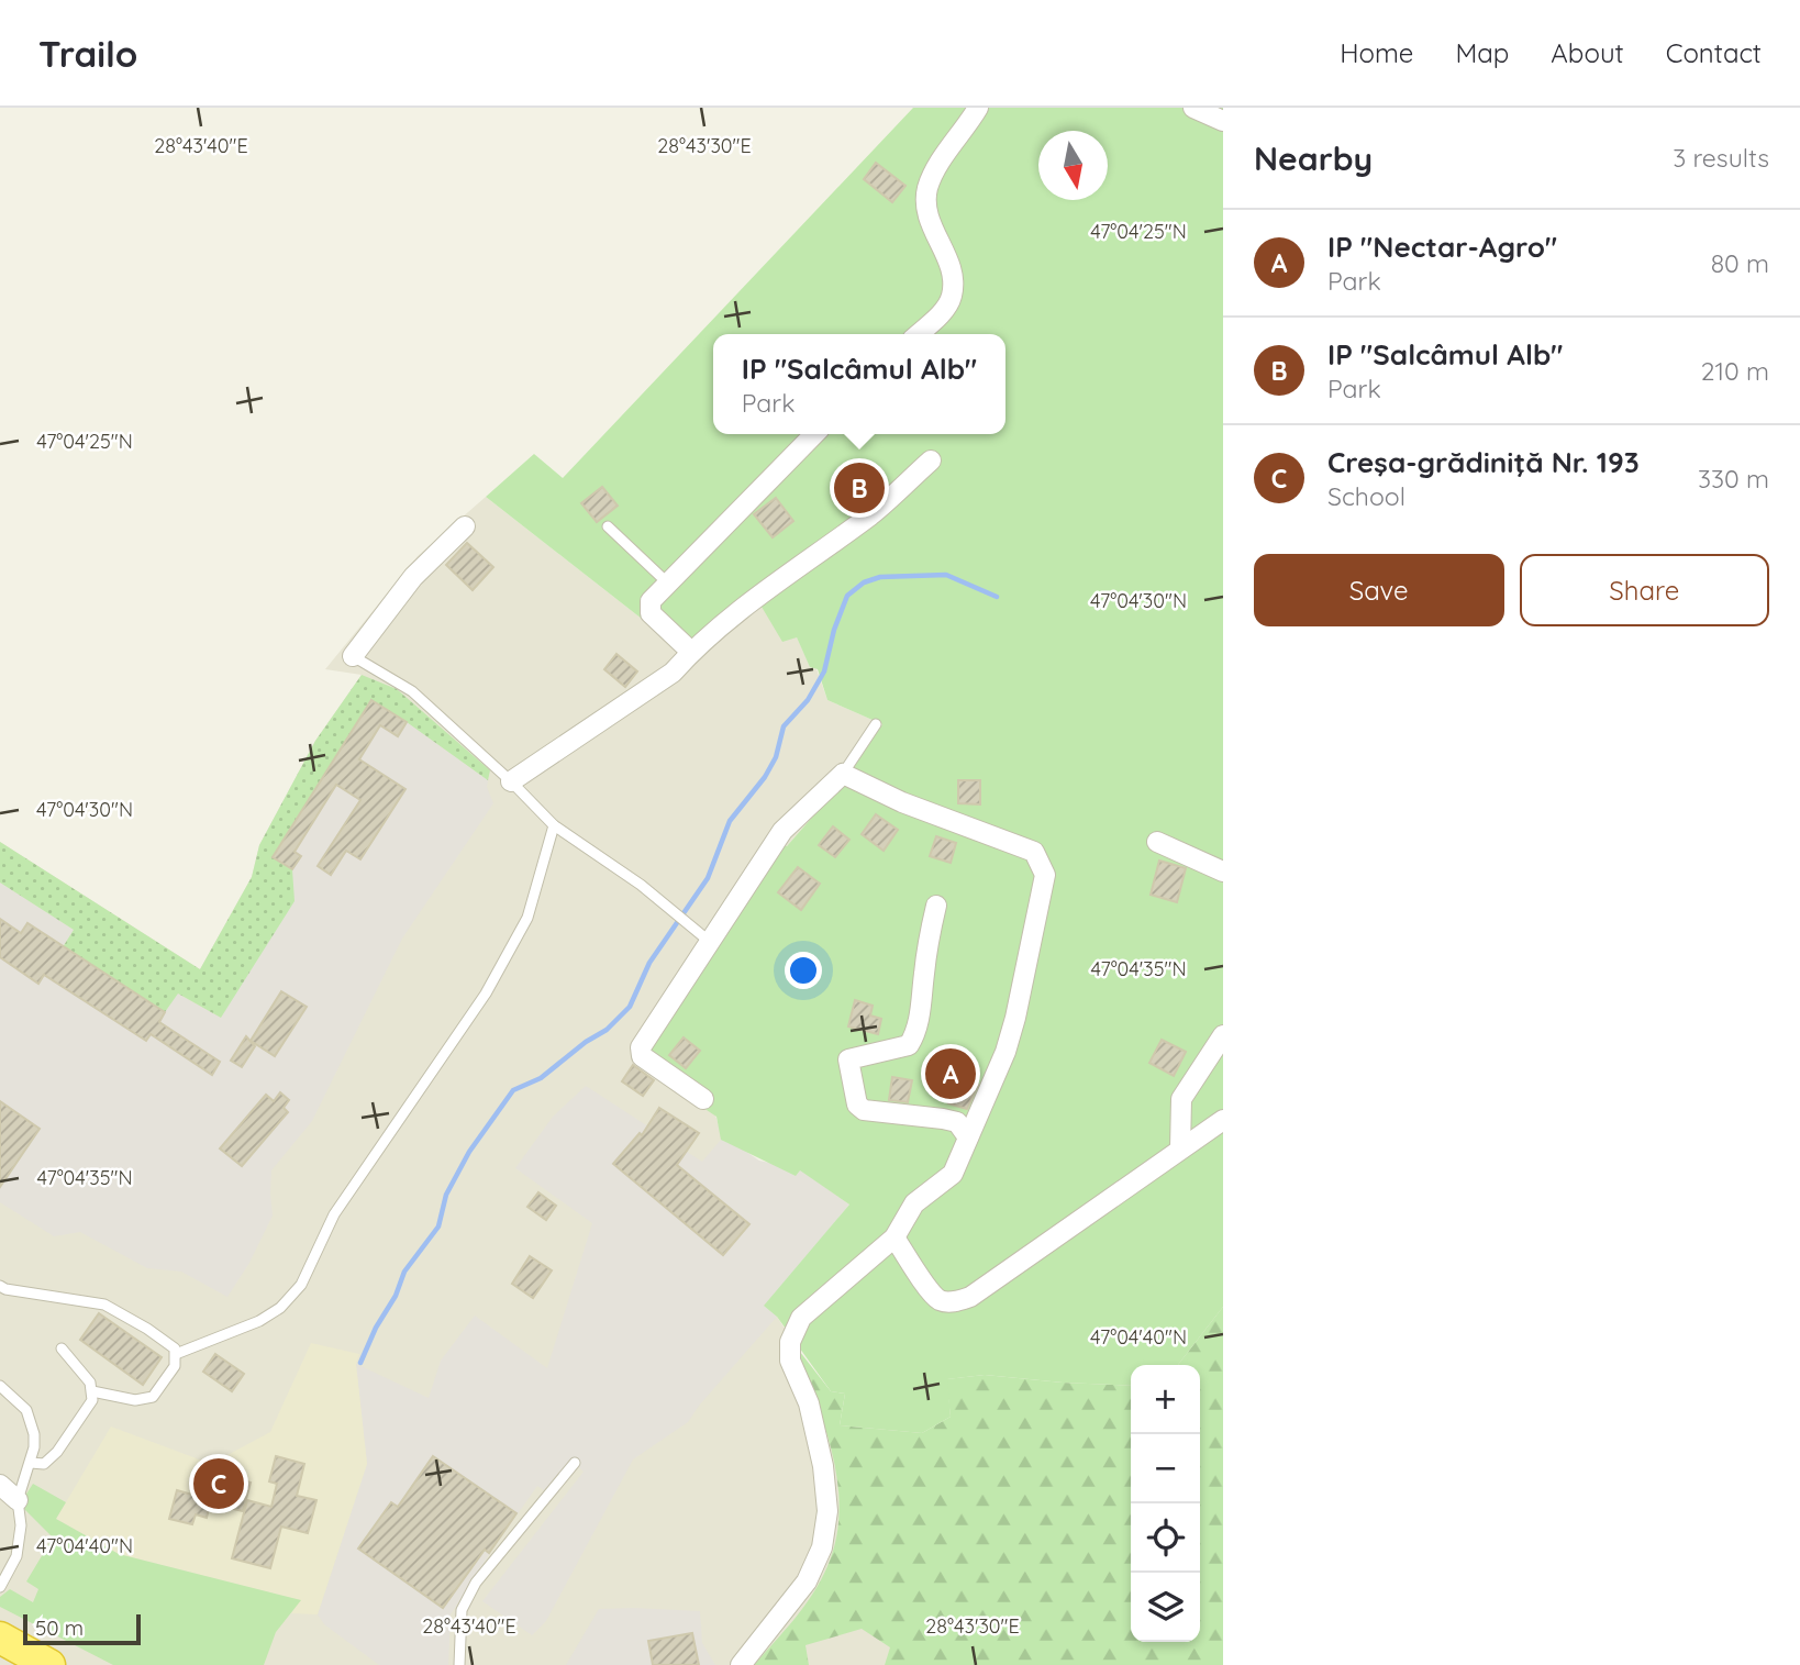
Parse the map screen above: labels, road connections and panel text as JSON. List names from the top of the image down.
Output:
{
  "scale_bar": "50 m",
  "north": "bottom",
  "page": {
    "header": "Trailo",
    "nav": [
      "Home",
      "Map",
      "About",
      "Contact"
    ],
    "heading": ["Nearby", "3 results"],
    "list": [
      {
        "mark": "A",
        "name": "IP \"Nectar-Agro\"",
        "note": "Park",
        "value": "80 m"
      },
      {
        "mark": "B",
        "name": "IP \"Salcâmul Alb\"",
        "note": "Park",
        "value": "210 m"
      },
      {
        "mark": "C",
        "name": "Creşa-grădiniţă Nr. 193",
        "note": "School",
        "value": "330 m"
      }
    ],
    "popup": ["IP \"Salcâmul Alb\"", "Park"],
    "pins": ["B", "A", "C"],
    "buttons": ["Save", "Share"],
    "map_buttons": ["+", "−"],
    "scale": "50 m"
  },
  "coordinates": [
    "28°43'40\"E",
    "28°43'30\"E",
    "47°04'25\"N",
    "47°04'30\"N",
    "47°04'35\"N",
    "47°04'40\"N"
  ]
}
